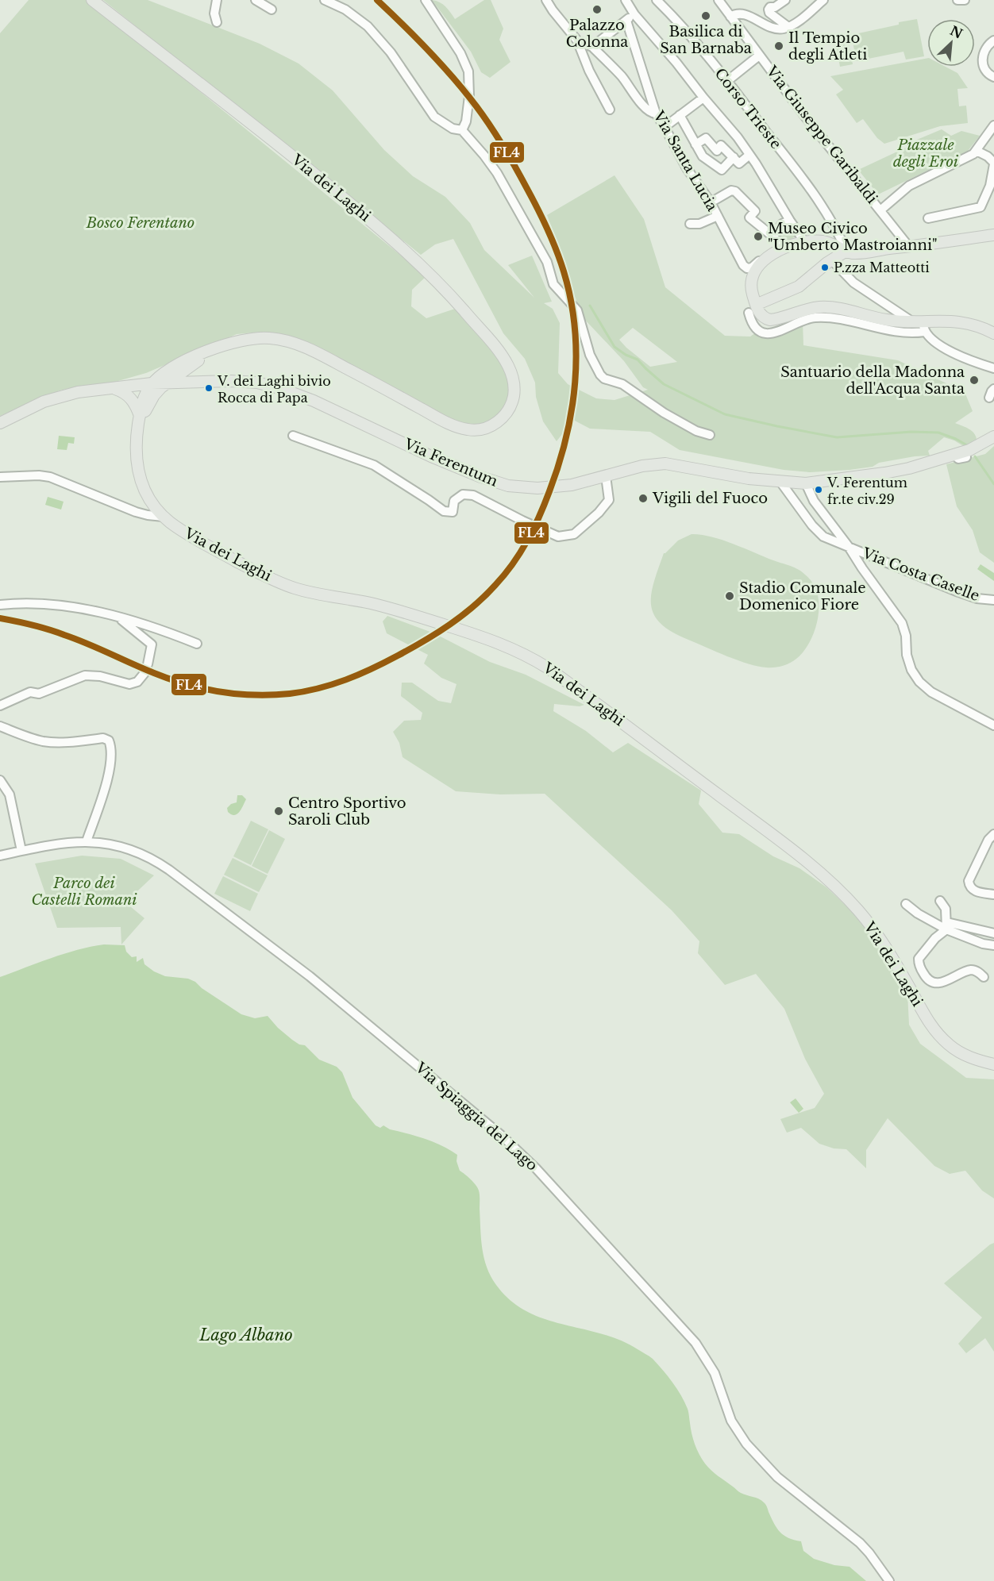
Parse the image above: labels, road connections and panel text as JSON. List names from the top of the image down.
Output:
{
  "streets": {
    "main road": ["Via dei Laghi", "Via Ferentum"],
    "street": [
      "Corso Trieste",
      "Via Giuseppe Garibaldi",
      "Via Santa Lucia",
      "Via Costa Caselle",
      "Via Spiaggia del Lago"
    ]
  },
  "crossings": [
    ["Via dei Laghi", "Via Ferentum"],
    ["Via Ferentum", "Via Costa Caselle"]
  ],
  "water": ["Lago Albano"],
  "parks": ["Piazzale degli Eroi", "Bosco Ferentano", "Parco dei Castelli Romani"],
  "places": [
    "Palazzo Colonna",
    "Basilica di San Barnaba",
    "Il Tempio degli Atleti",
    "Museo Civico \"Umberto Mastroianni\"",
    "P.zza Matteotti",
    "Santuario della Madonna dell'Acqua Santa",
    "V. dei Laghi bivio Rocca di Papa",
    "V. Ferentum fr.te civ.29",
    "Vigili del Fuoco",
    "Stadio Comunale Domenico Fiore",
    "Centro Sportivo Saroli Club"
  ],
  "lines": ["transit line FL4"],
  "north": "top right"
}
